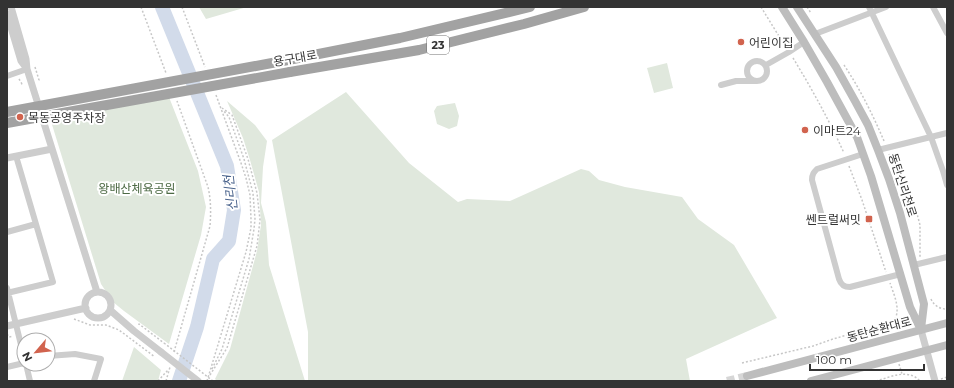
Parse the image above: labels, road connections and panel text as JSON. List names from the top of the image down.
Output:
{
  "streets": {
    "highway": ["23", "용구대로"],
    "main road": ["동탄신리천로", "동탄순환대로"]
  },
  "crossings": [
    ["동탄신리천로", "동탄순환대로"]
  ],
  "water": ["신리천"],
  "parks": ["왕배산체육공원"],
  "places": {
    "other": ["어린이집", "목동공영주차장", "이마트24"],
    "transit": ["쎈트럴써밋"]
  },
  "scale_bar": "100 m",
  "north": "bottom left"
}
